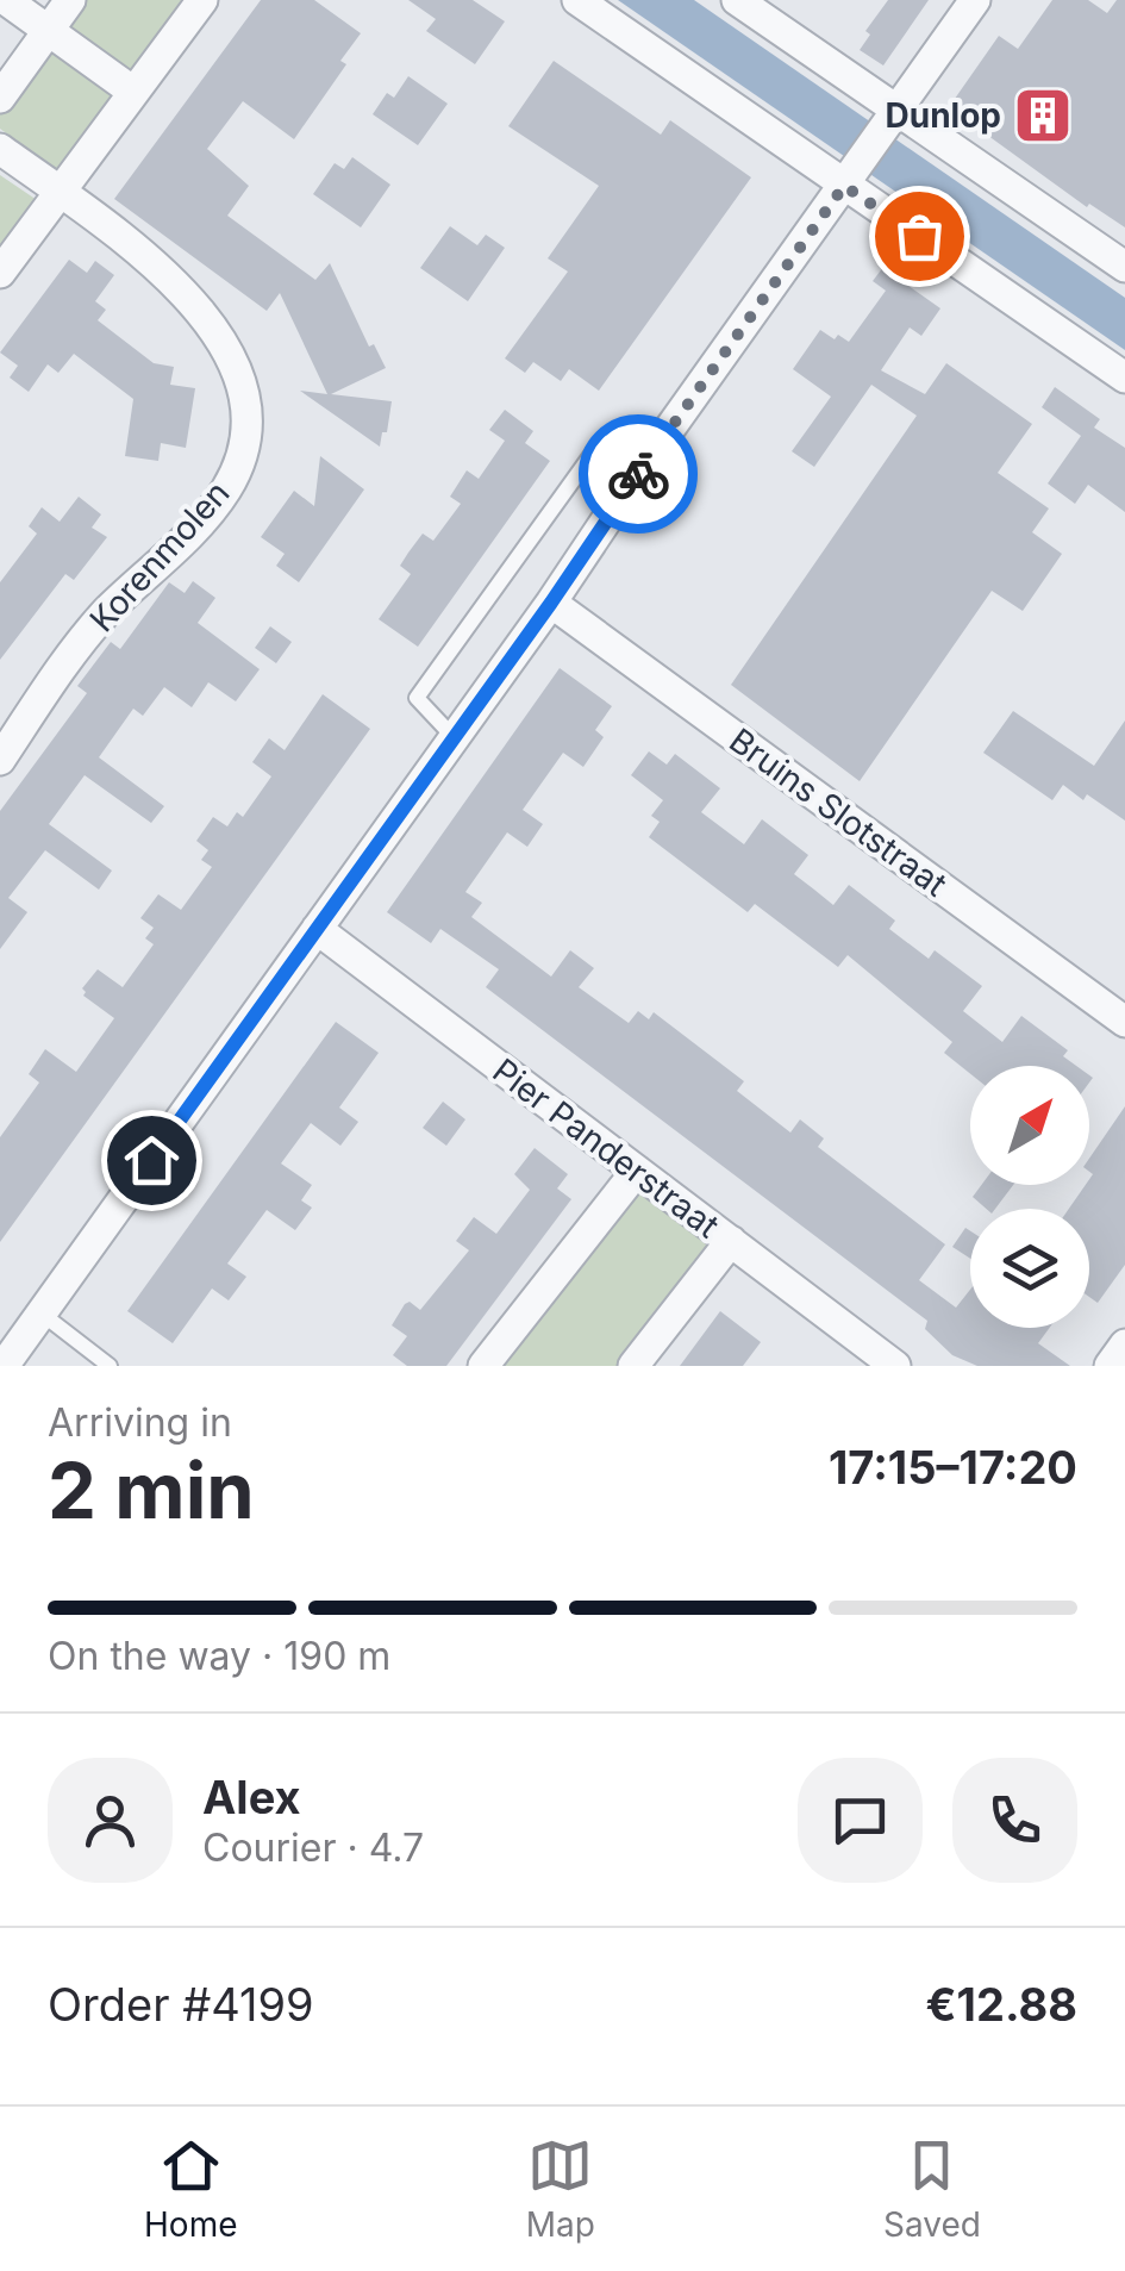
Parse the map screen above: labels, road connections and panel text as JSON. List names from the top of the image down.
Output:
{
  "streets": {
    "street": ["Korenmolen", "Bruins Slotstraat", "Pier Panderstraat"]
  },
  "places": {
    "building": ["Dunlop"]
  },
  "north": "top right",
  "page": {
    "heading": ["2 min", "Arriving in", "17:15–17:20"],
    "panel": [
      "Alex",
      "Courier · 4.7",
      "Order #4199",
      "€12.88"
    ],
    "bar": "On the way · 190 m",
    "tabs": ["Home", "Map", "Saved"]
  }
}
